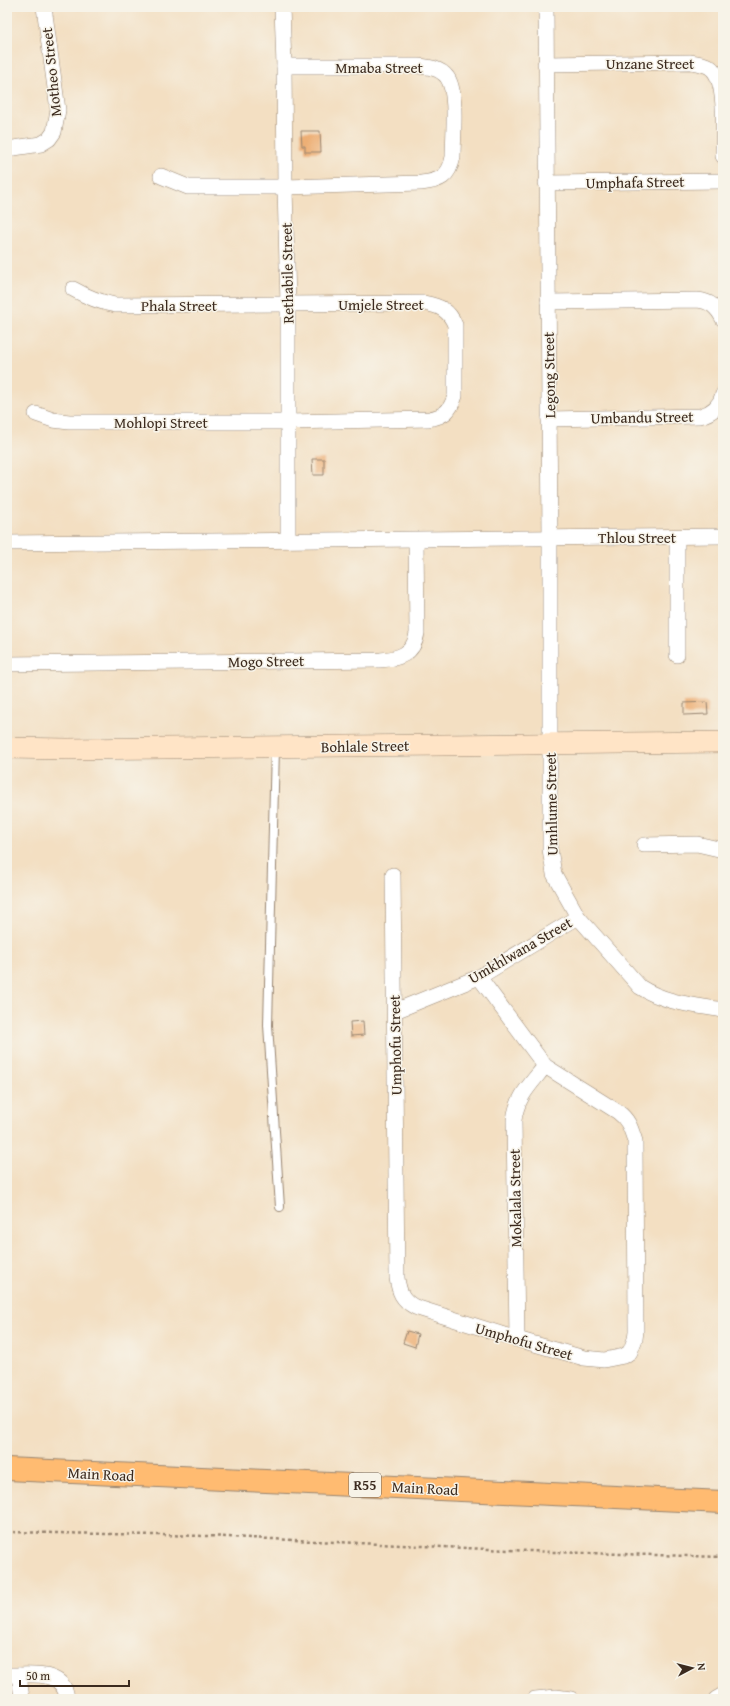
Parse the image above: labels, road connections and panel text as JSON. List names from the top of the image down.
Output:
{
  "streets": {
    "main road": ["Main Road", "R55"],
    "street": [
      "Unzane Street",
      "Mmaba Street",
      "Motheo Street",
      "Umphafa Street",
      "Rethabile Street",
      "Umjele Street",
      "Phala Street",
      "Legong Street",
      "Umbandu Street",
      "Mohlopi Street",
      "Thlou Street",
      "Mogo Street",
      "Bohlale Street",
      "Umhlume Street",
      "Umkhlwana Street",
      "Umphofu Street",
      "Mokalala Street"
    ]
  },
  "crossings": [
    ["Unzane Street", "Legong Street"],
    ["Mmaba Street", "Rethabile Street"],
    ["Umphafa Street", "Legong Street"],
    ["Rethabile Street", "Umjele Street"],
    ["Rethabile Street", "Phala Street"],
    ["Rethabile Street", "Mohlopi Street"],
    ["Umjele Street", "Phala Street"],
    ["Umjele Street", "Mohlopi Street"],
    ["Legong Street", "Umbandu Street"],
    ["Legong Street", "Thlou Street"],
    ["Legong Street", "Bohlale Street"],
    ["Legong Street", "Umhlume Street"],
    ["Bohlale Street", "Umhlume Street"],
    ["Umhlume Street", "Umkhlwana Street"],
    ["Umkhlwana Street", "Umphofu Street"],
    ["Umphofu Street", "Mokalala Street"]
  ],
  "scale_bar": "50 m",
  "north": "right"
}
